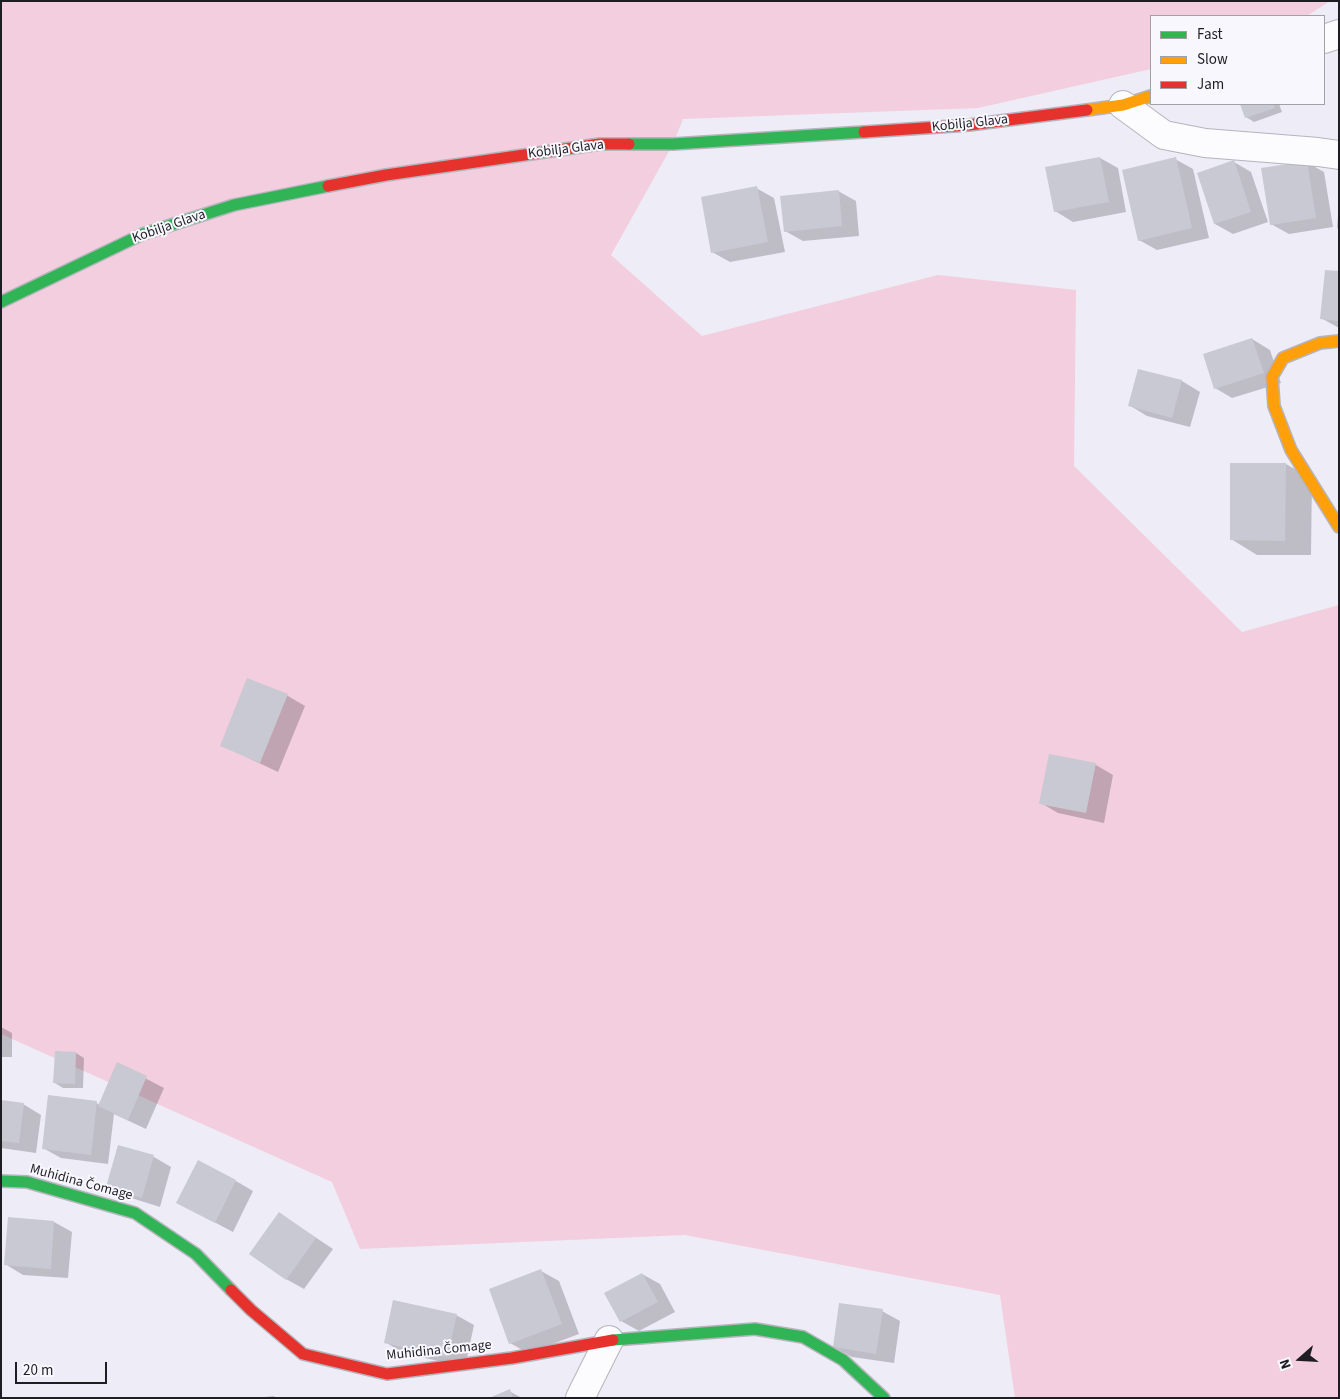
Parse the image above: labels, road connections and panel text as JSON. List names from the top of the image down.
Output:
{
  "streets": {
    "street": ["Kobilja Glava", "Muhidina Čomage"]
  },
  "legend": ["Fast", "Slow", "Jam"],
  "scale_bar": "20 m",
  "north": "left"
}
